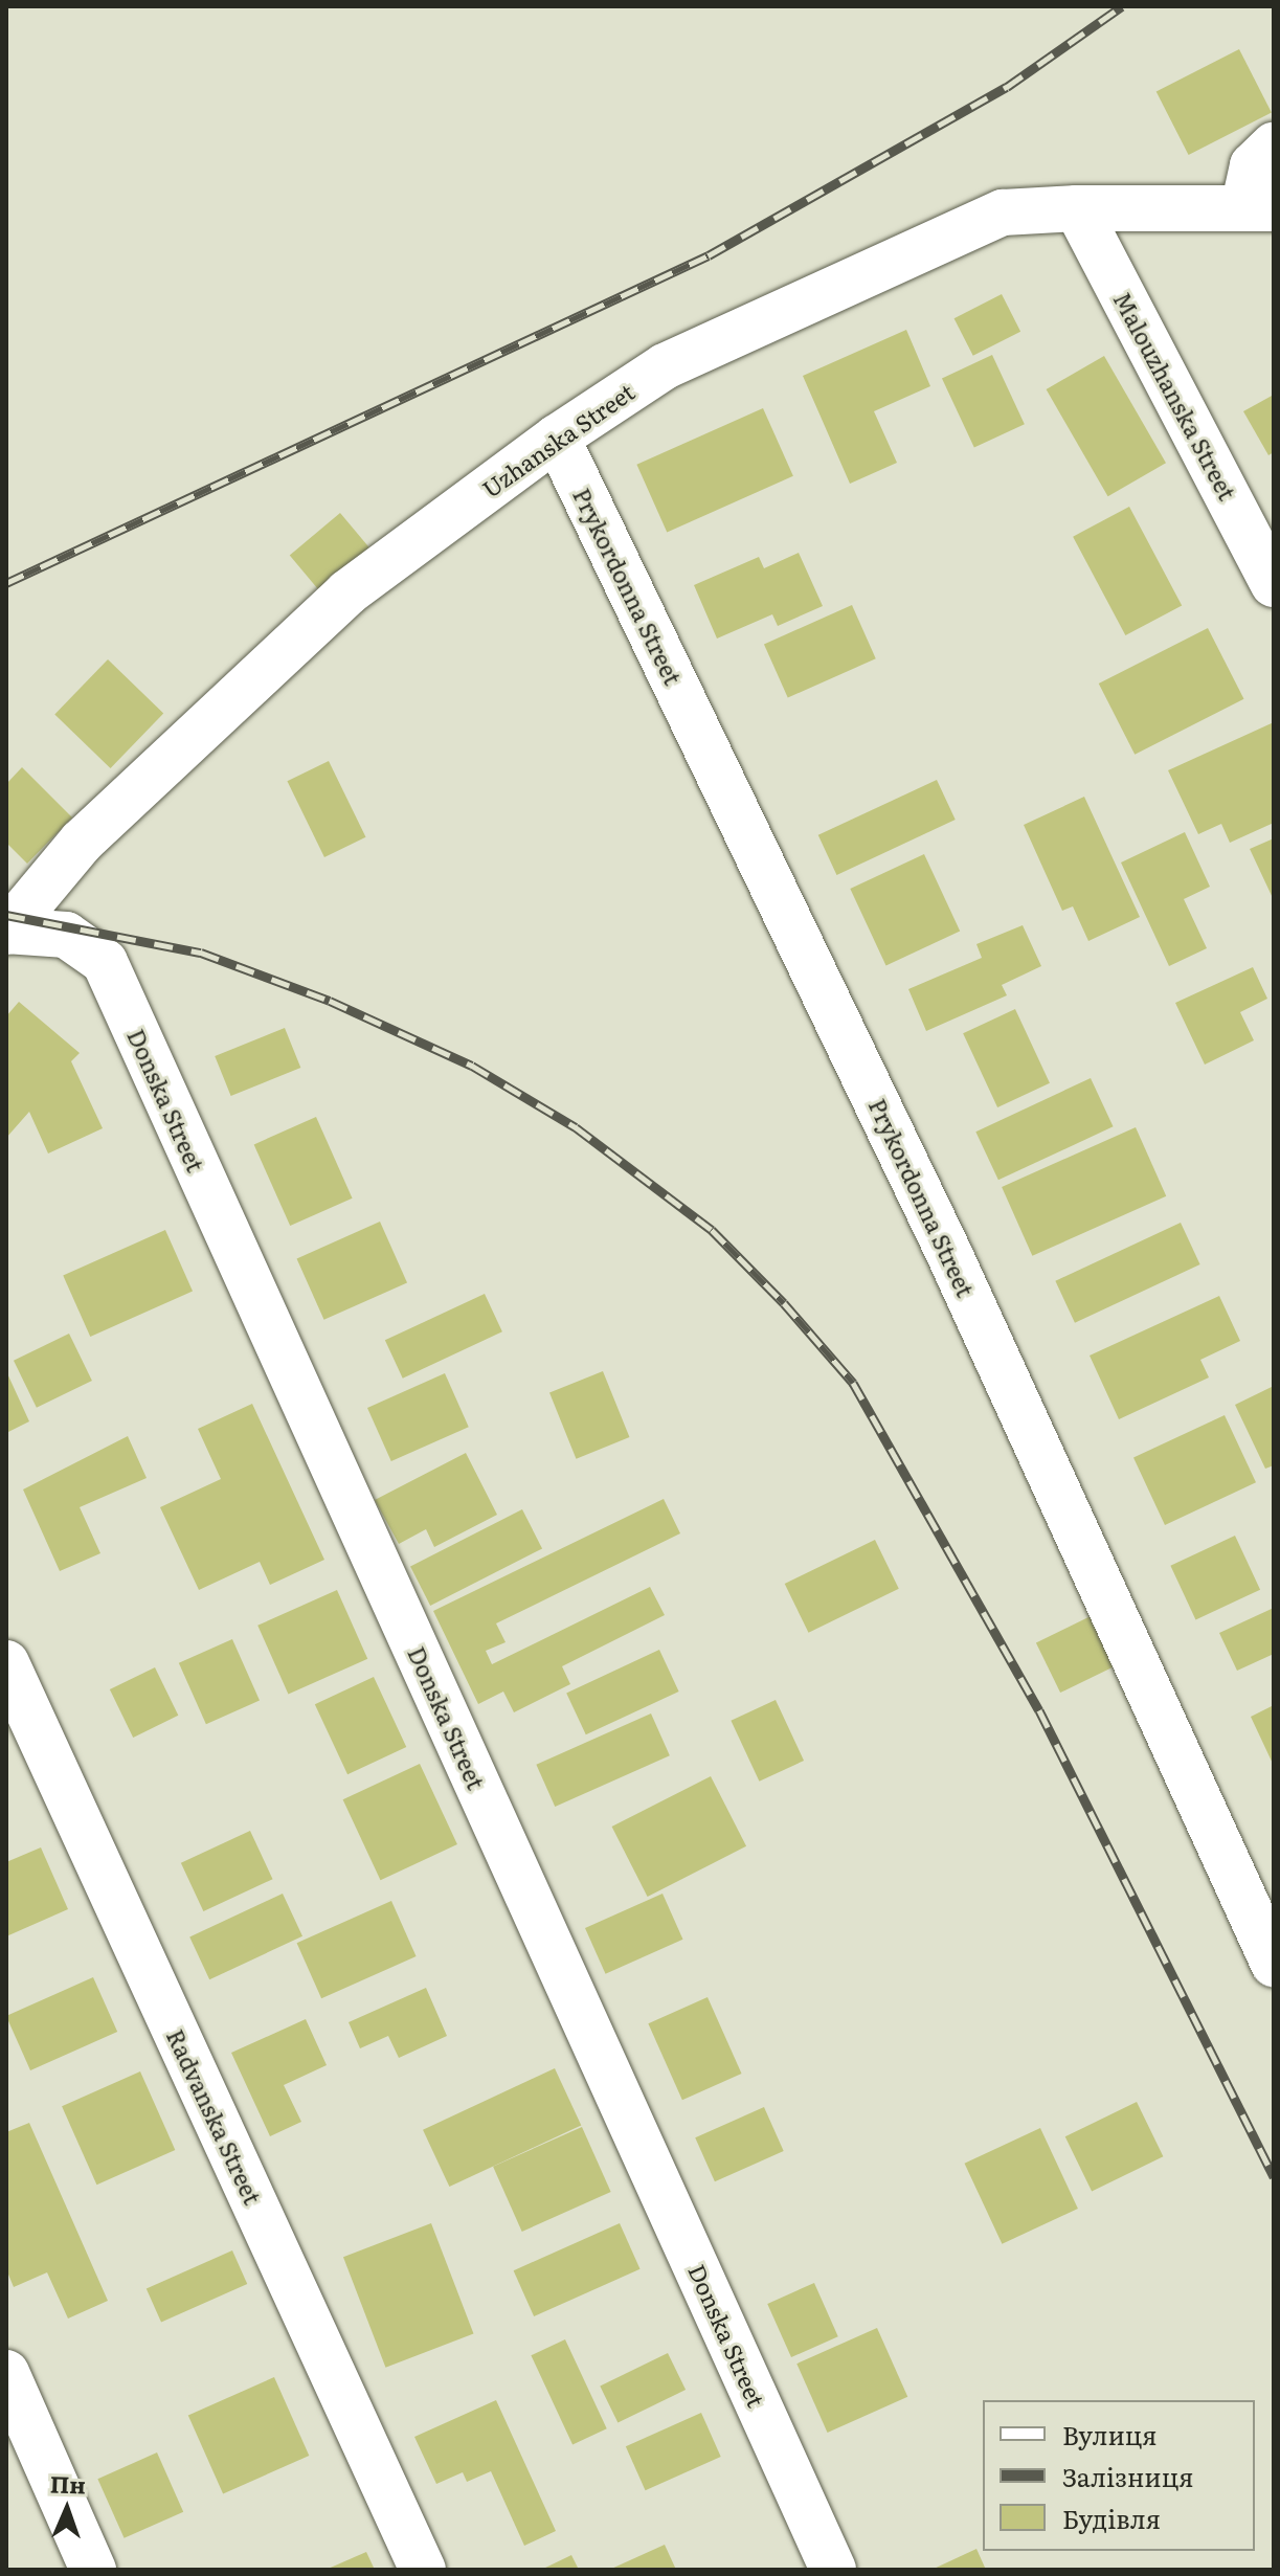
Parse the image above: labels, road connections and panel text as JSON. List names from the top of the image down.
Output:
{
  "streets": {
    "street": [
      "Malouzhanska Street",
      "Uzhanska Street",
      "Prykordonna Street",
      "Donska Street",
      "Radvanska Street"
    ]
  },
  "crossings": [
    ["Malouzhanska Street", "Uzhanska Street"],
    ["Uzhanska Street", "Prykordonna Street"],
    ["Uzhanska Street", "Donska Street"]
  ],
  "legend": ["Вулиця", "Залізниця", "Будівля"],
  "north": "top"
}
